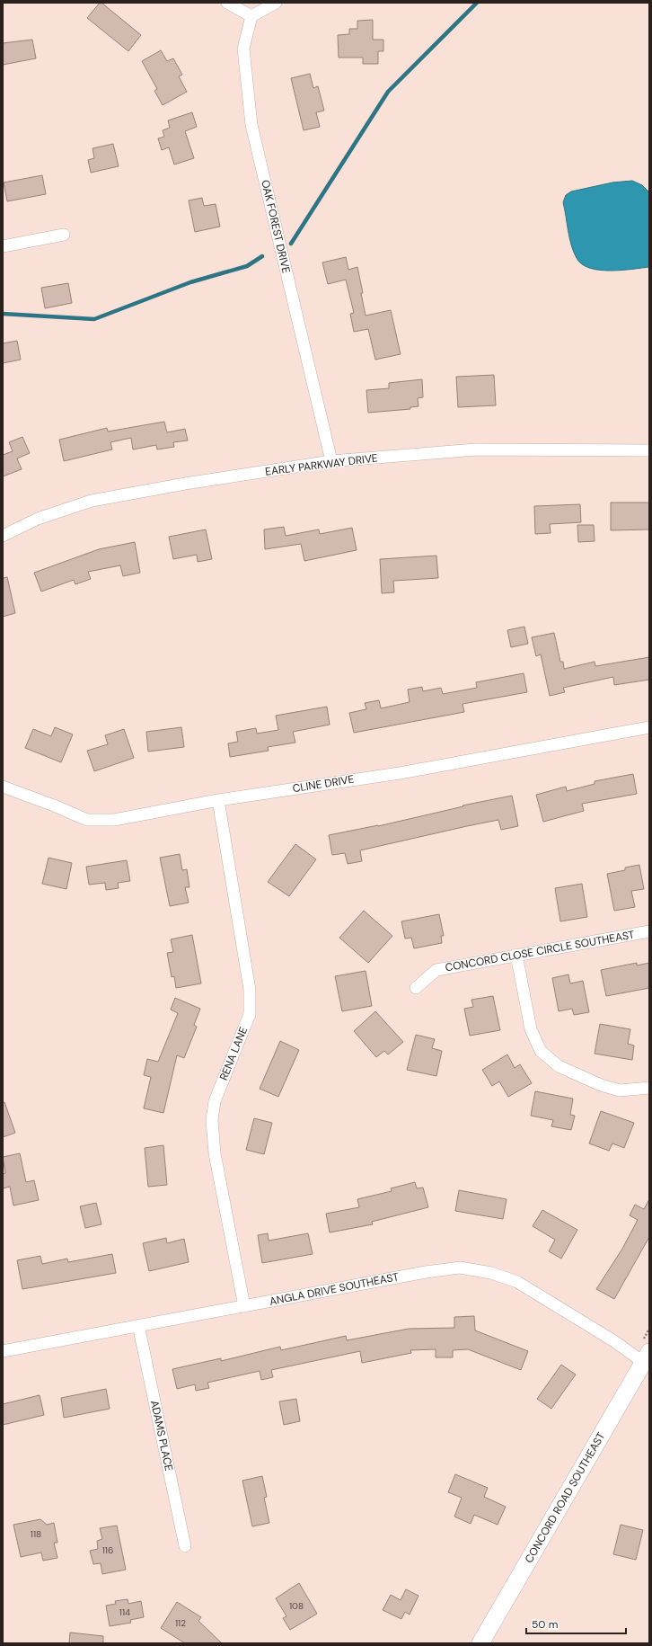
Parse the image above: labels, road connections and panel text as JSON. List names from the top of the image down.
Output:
{
  "streets": {
    "street": [
      "OAK FOREST DRIVE",
      "EARLY PARKWAY DRIVE",
      "CLINE DRIVE",
      "CONCORD CLOSE CIRCLE SOUTHEAST",
      "RENA LANE",
      "ANGLA DRIVE SOUTHEAST",
      "ADAMS PLACE",
      "CONCORD ROAD SOUTHEAST"
    ]
  },
  "crossings": [
    ["OAK FOREST DRIVE", "EARLY PARKWAY DRIVE"],
    ["CLINE DRIVE", "RENA LANE"],
    ["RENA LANE", "ANGLA DRIVE SOUTHEAST"],
    ["ANGLA DRIVE SOUTHEAST", "ADAMS PLACE"],
    ["ANGLA DRIVE SOUTHEAST", "CONCORD ROAD SOUTHEAST"]
  ],
  "house_numbers": [
    "118",
    "116",
    "108",
    "114",
    "112"
  ],
  "scale_bar": "50 m"
}
